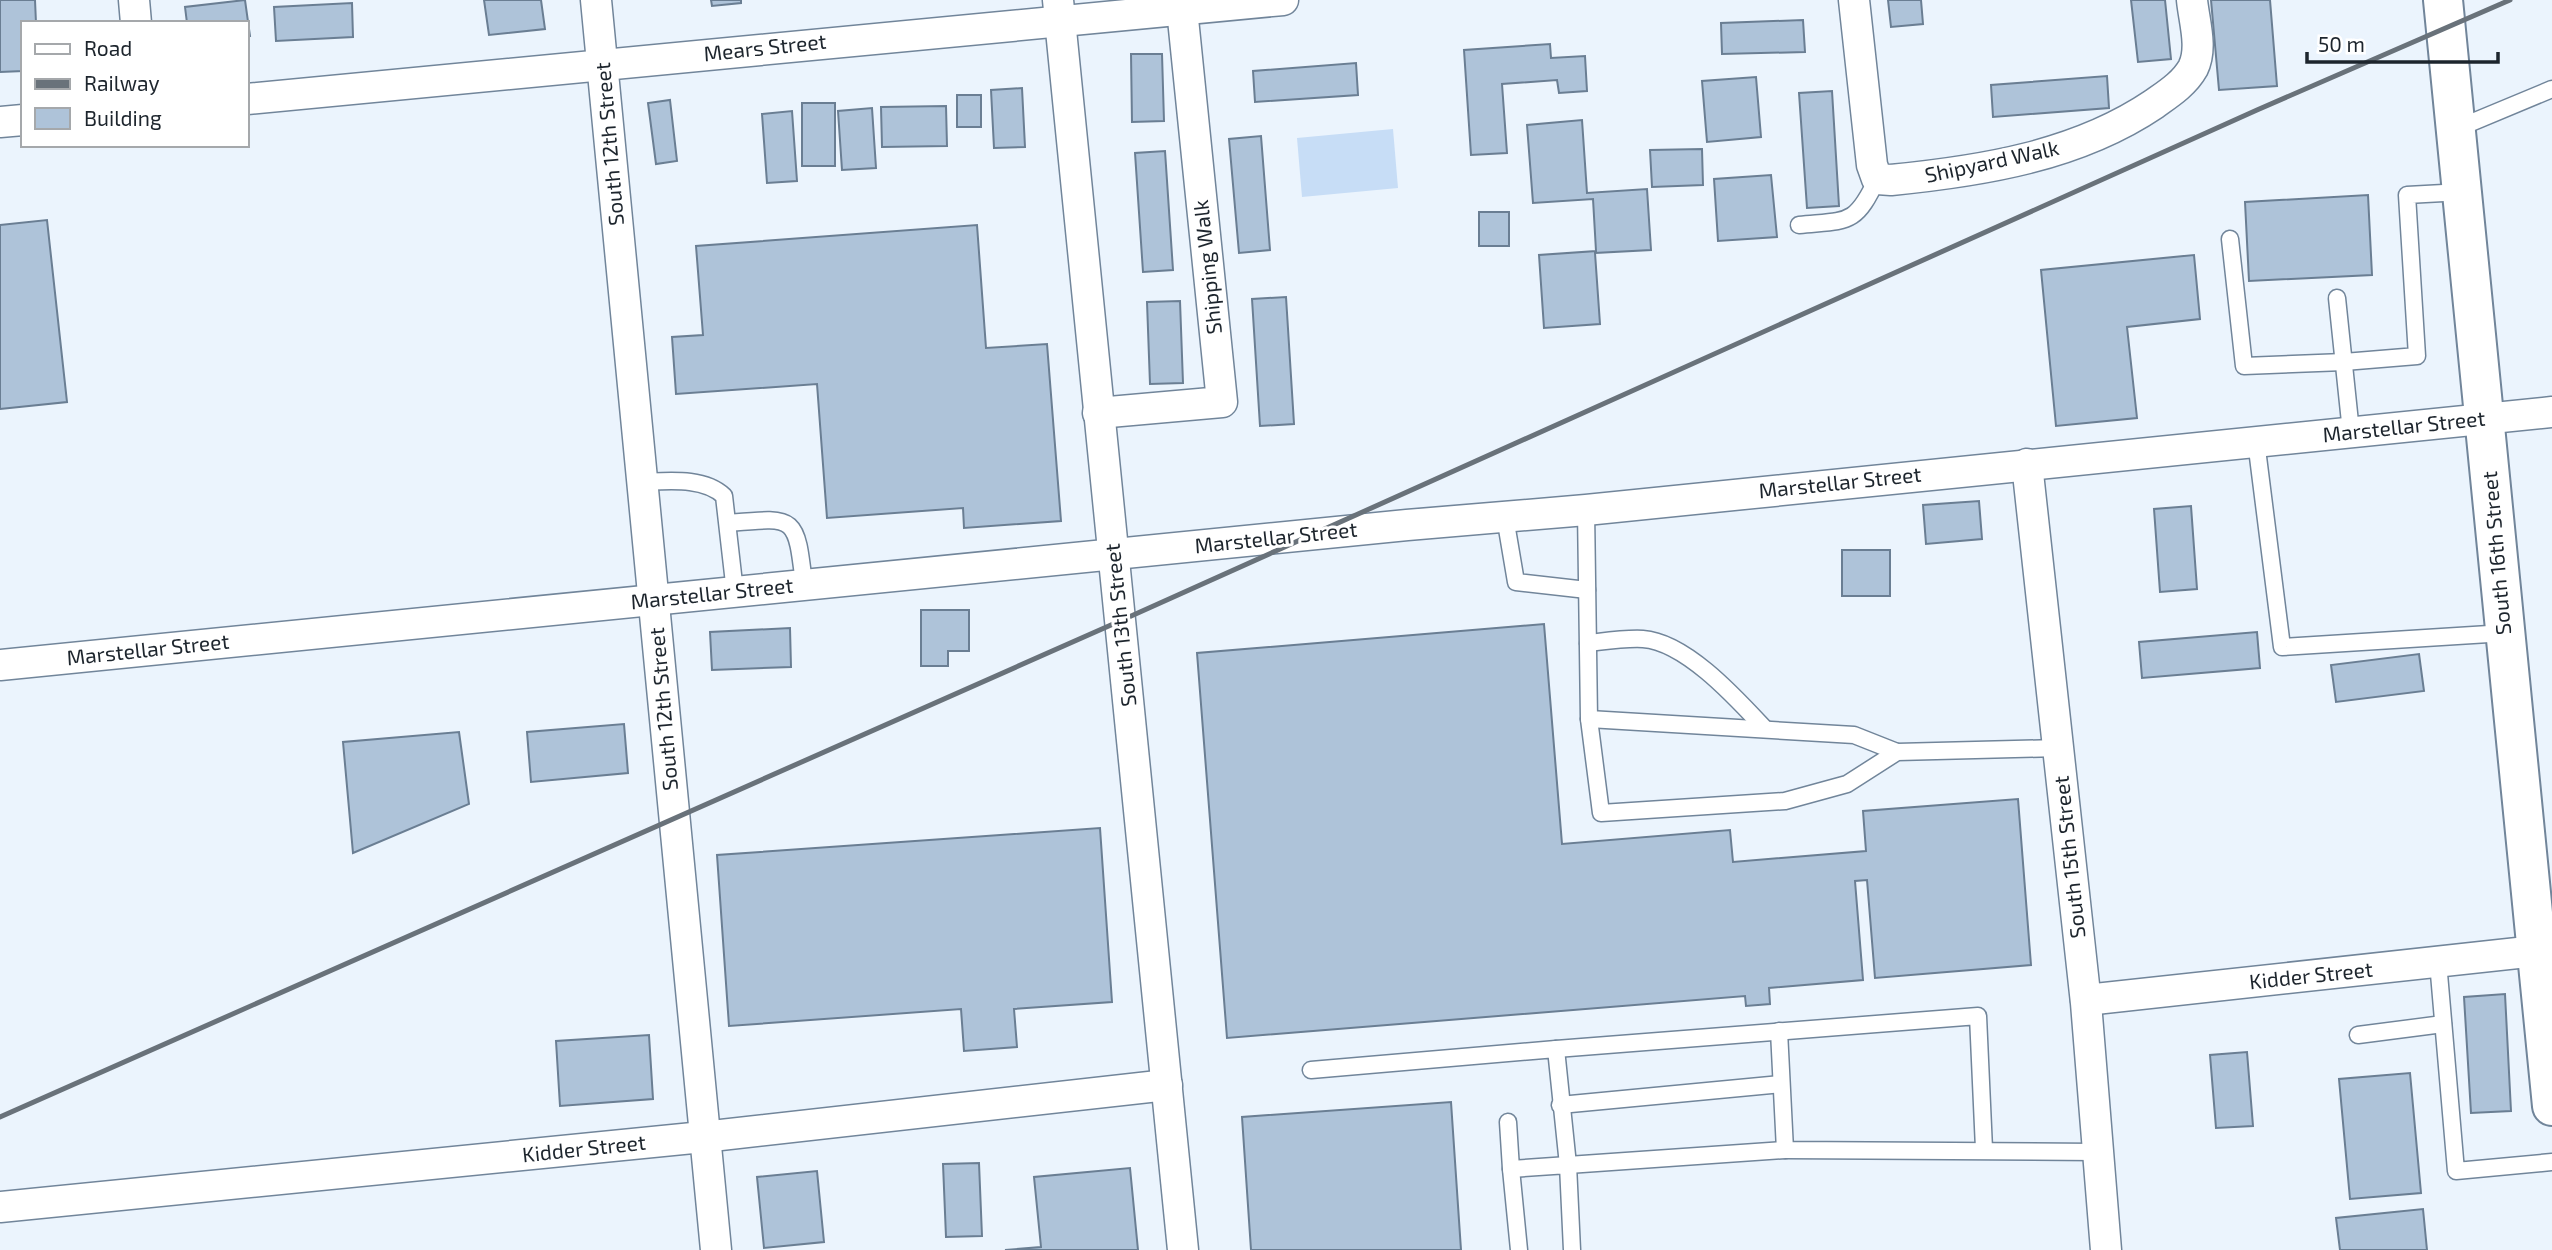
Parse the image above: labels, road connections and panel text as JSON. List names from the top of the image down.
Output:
{
  "streets": {
    "main road": ["South 16th Street"],
    "street": [
      "Mears Street",
      "South 12th Street",
      "Shipyard Walk",
      "Shipping Walk",
      "Marstellar Street",
      "South 13th Street",
      "South 15th Street",
      "Kidder Street"
    ]
  },
  "crossings": [
    ["Mears Street", "South 12th Street"],
    ["Mears Street", "Shipping Walk"],
    ["Mears Street", "South 13th Street"],
    ["South 12th Street", "Marstellar Street"],
    ["South 12th Street", "Kidder Street"],
    ["Shipping Walk", "South 13th Street"],
    ["Marstellar Street", "South 16th Street"],
    ["Marstellar Street", "South 13th Street"],
    ["Marstellar Street", "South 15th Street"],
    ["South 16th Street", "Kidder Street"],
    ["South 13th Street", "Kidder Street"],
    ["South 15th Street", "Kidder Street"]
  ],
  "legend": ["Road", "Railway", "Building"],
  "scale_bar": "50 m"
}
